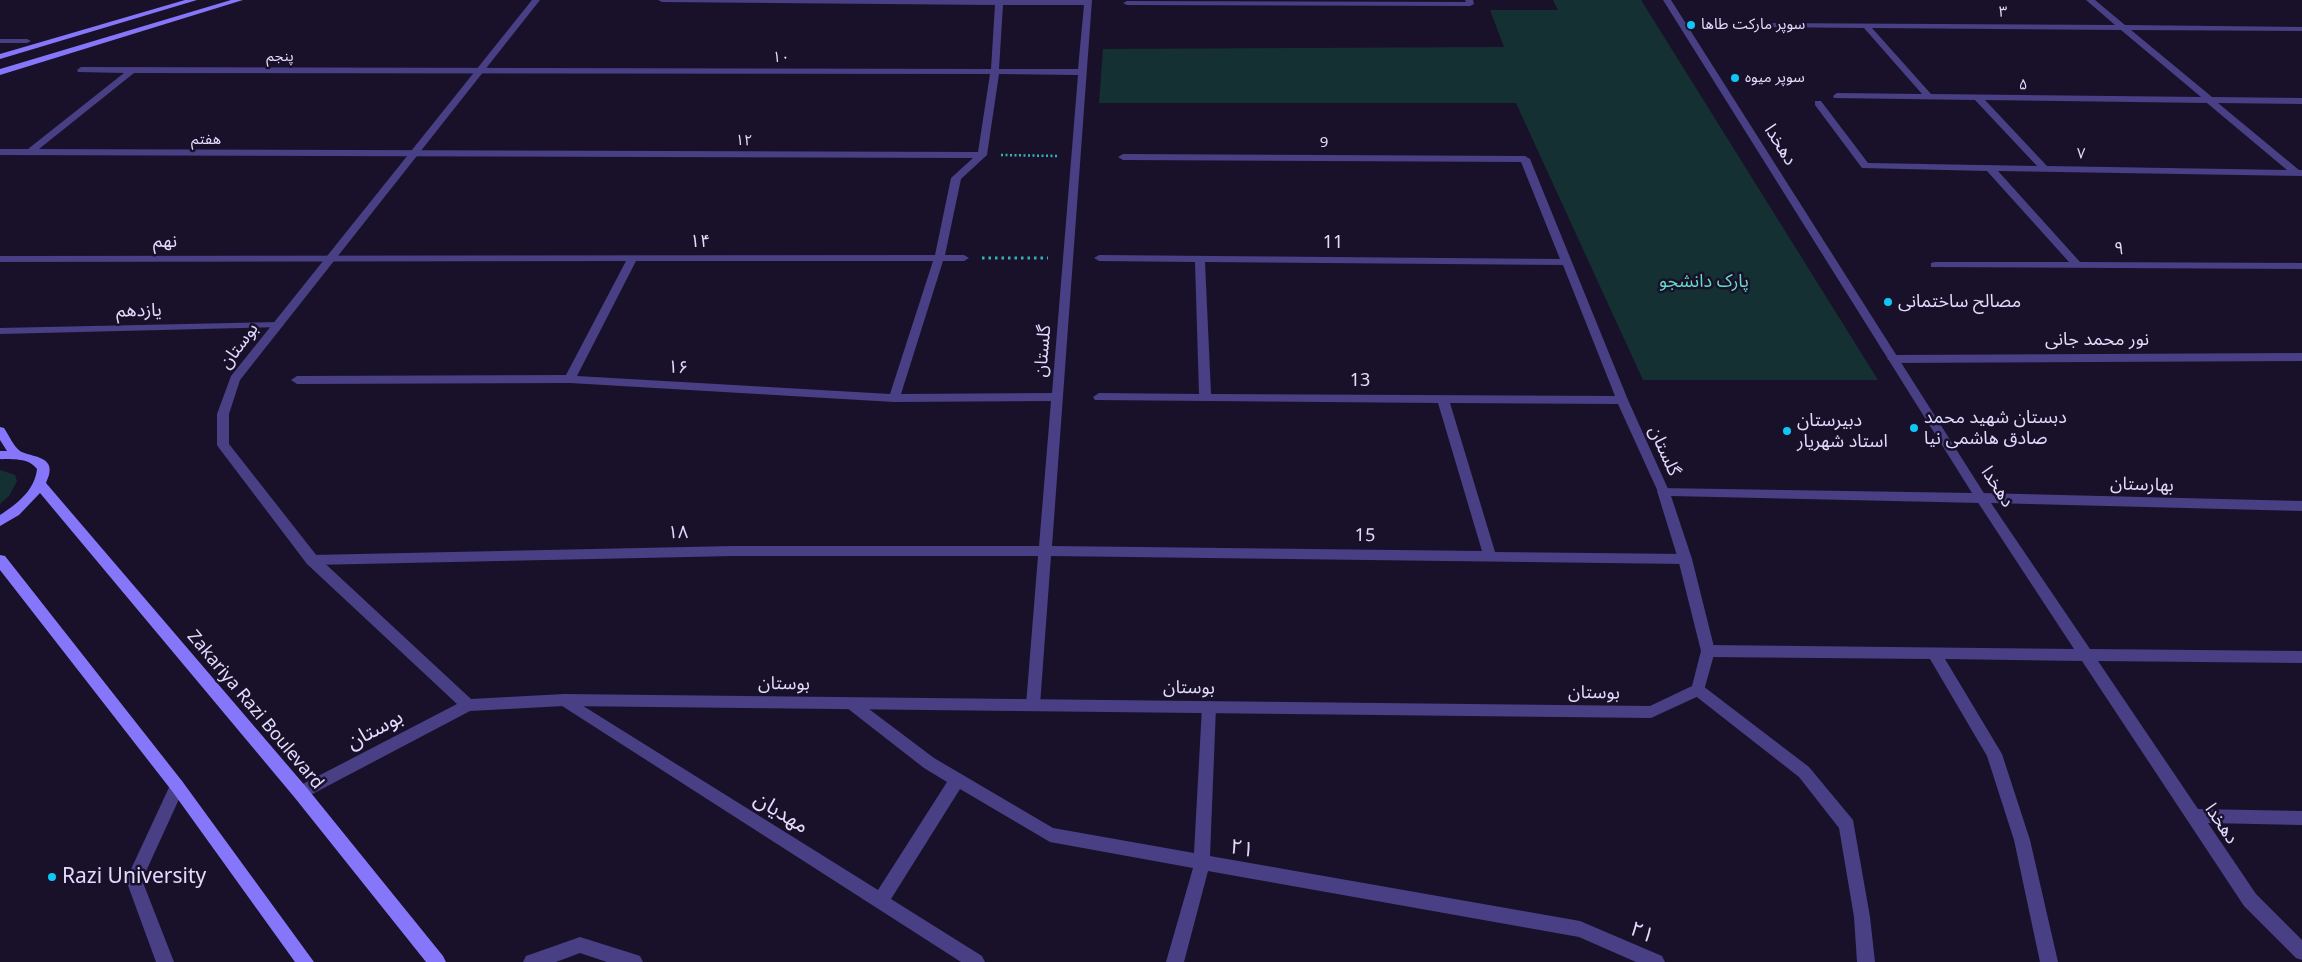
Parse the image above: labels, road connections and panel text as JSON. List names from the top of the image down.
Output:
{
  "streets": {
    "main road": ["Zakariya Razi Boulevard"],
    "street": [
      "۳",
      "پنجم",
      "۱۰",
      "۵",
      "هفتم",
      "۱۲",
      "9",
      "دهخدا",
      "۷",
      "نهم",
      "۱۴",
      "11",
      "۹",
      "یازدهم",
      "نور محمد جانی",
      "بوستان",
      "گلستان",
      "۱۶",
      "13",
      "بهارستان",
      "۱۸",
      "15",
      "مهدیان",
      "۲۱"
    ]
  },
  "crossings": [
    ["پنجم", "۱۰"],
    ["پنجم", "بوستان"],
    ["۱۰", "بوستان"],
    ["۱۰", "گلستان"],
    ["هفتم", "۱۲"],
    ["هفتم", "بوستان"],
    ["۱۲", "بوستان"],
    ["9", "گلستان"],
    ["دهخدا", "نور محمد جانی"],
    ["دهخدا", "گلستان"],
    ["دهخدا", "بهارستان"],
    ["نهم", "۱۴"],
    ["نهم", "بوستان"],
    ["۱۴", "بوستان"],
    ["11", "گلستان"],
    ["یازدهم", "بوستان"],
    ["بوستان", "گلستان"],
    ["بوستان", "۱۸"],
    ["بوستان", "Zakariya Razi Boulevard"],
    ["بوستان", "مهدیان"],
    ["بوستان", "۲۱"],
    ["گلستان", "۱۶"],
    ["گلستان", "13"],
    ["گلستان", "بهارستان"],
    ["گلستان", "۱۸"],
    ["گلستان", "15"],
    ["۱۸", "15"]
  ],
  "parks": ["پارک دانشجو"],
  "places": [
    "سوپر مارکت طاها",
    "سوپر میوه",
    "مصالح ساختمانی",
    "دبستان شهید محمد صادق هاشمی نیا",
    "دبیرستان استاد شهریار",
    "Razi University"
  ]
}
